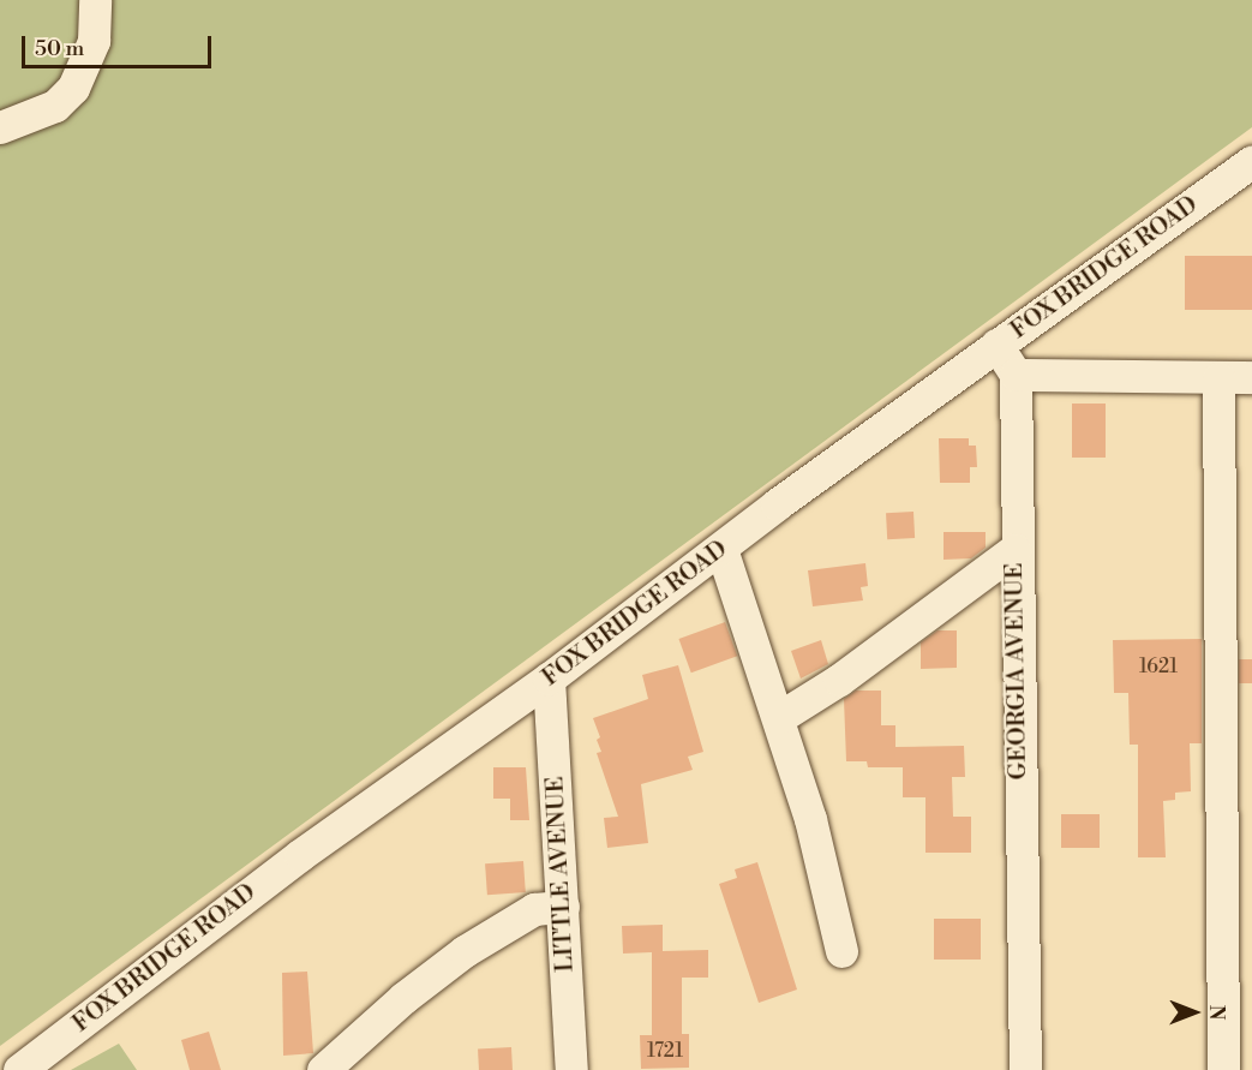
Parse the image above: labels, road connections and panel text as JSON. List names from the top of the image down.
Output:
{
  "streets": {
    "street": ["FOX BRIDGE ROAD", "GEORGIA AVENUE", "LITTLE AVENUE"]
  },
  "crossings": [
    ["FOX BRIDGE ROAD", "LITTLE AVENUE"]
  ],
  "house_numbers": ["1621", "1721"],
  "scale_bar": "50 m",
  "north": "right"
}
